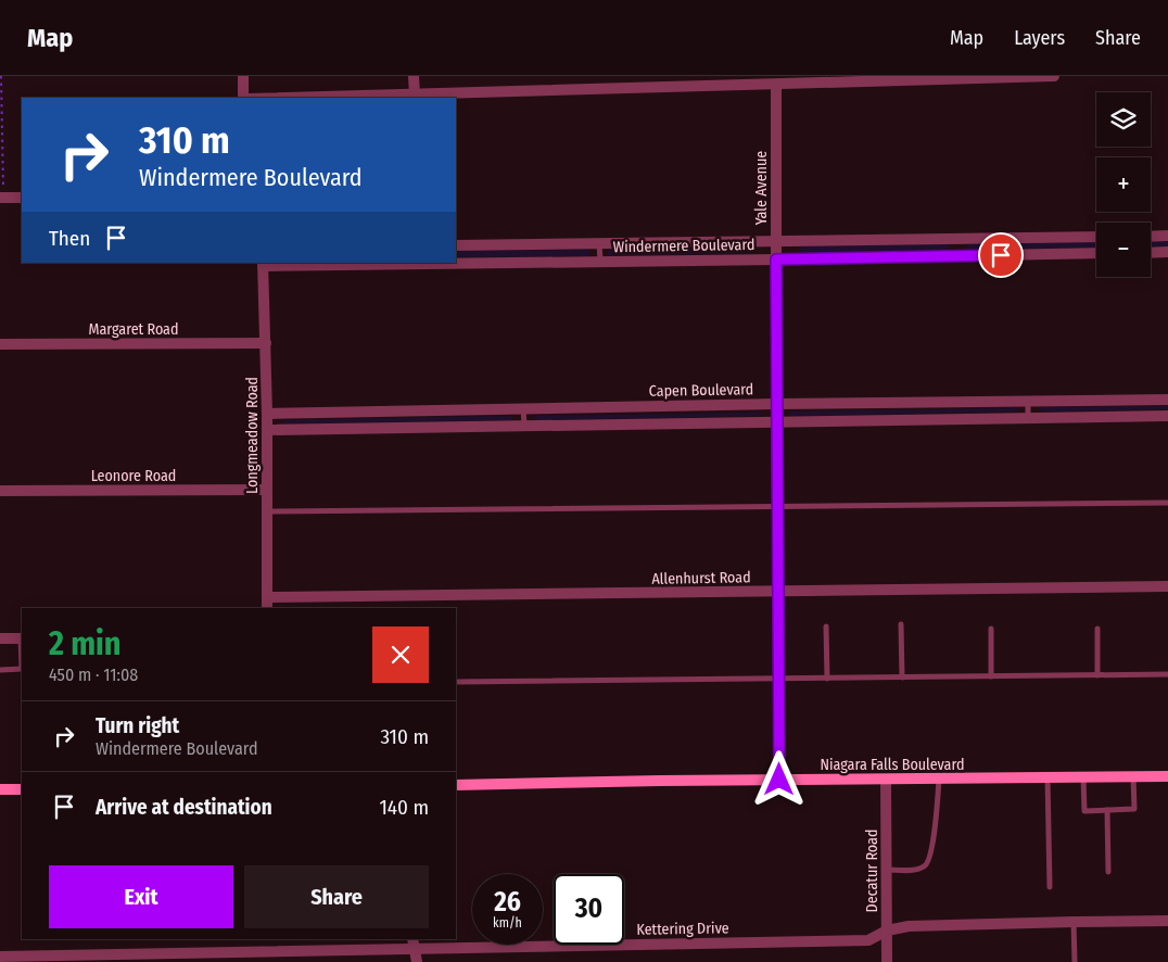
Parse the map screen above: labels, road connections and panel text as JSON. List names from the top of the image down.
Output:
{
  "streets": {
    "main road": ["Niagara Falls Boulevard"],
    "street": [
      "Yale Avenue",
      "Windermere Boulevard",
      "Margaret Road",
      "Capen Boulevard",
      "Longmeadow Road",
      "Leonore Road",
      "Allenhurst Road",
      "Decatur Road",
      "Kettering Drive"
    ]
  },
  "crossings": [
    ["Yale Avenue", "Windermere Boulevard"],
    ["Yale Avenue", "Capen Boulevard"],
    ["Yale Avenue", "Allenhurst Road"],
    ["Yale Avenue", "Niagara Falls Boulevard"],
    ["Windermere Boulevard", "Longmeadow Road"],
    ["Margaret Road", "Longmeadow Road"],
    ["Capen Boulevard", "Longmeadow Road"],
    ["Longmeadow Road", "Leonore Road"],
    ["Longmeadow Road", "Allenhurst Road"],
    ["Niagara Falls Boulevard", "Decatur Road"],
    ["Decatur Road", "Kettering Drive"]
  ],
  "page": {
    "header": "Map",
    "nav": ["Map", "Layers", "Share"],
    "map_buttons": ["+", "−"],
    "turn": ["310 m", "Windermere Boulevard"],
    "then": "Then",
    "heading": ["2 min", "450 m · 11:08"],
    "list": [
      {
        "name": "Turn right",
        "note": "Windermere Boulevard",
        "value": "310 m"
      },
      {
        "name": "Arrive at destination",
        "value": "140 m"
      }
    ],
    "buttons": ["Exit", "Share"],
    "speed": "26 km/h",
    "limit": "30"
  }
}
